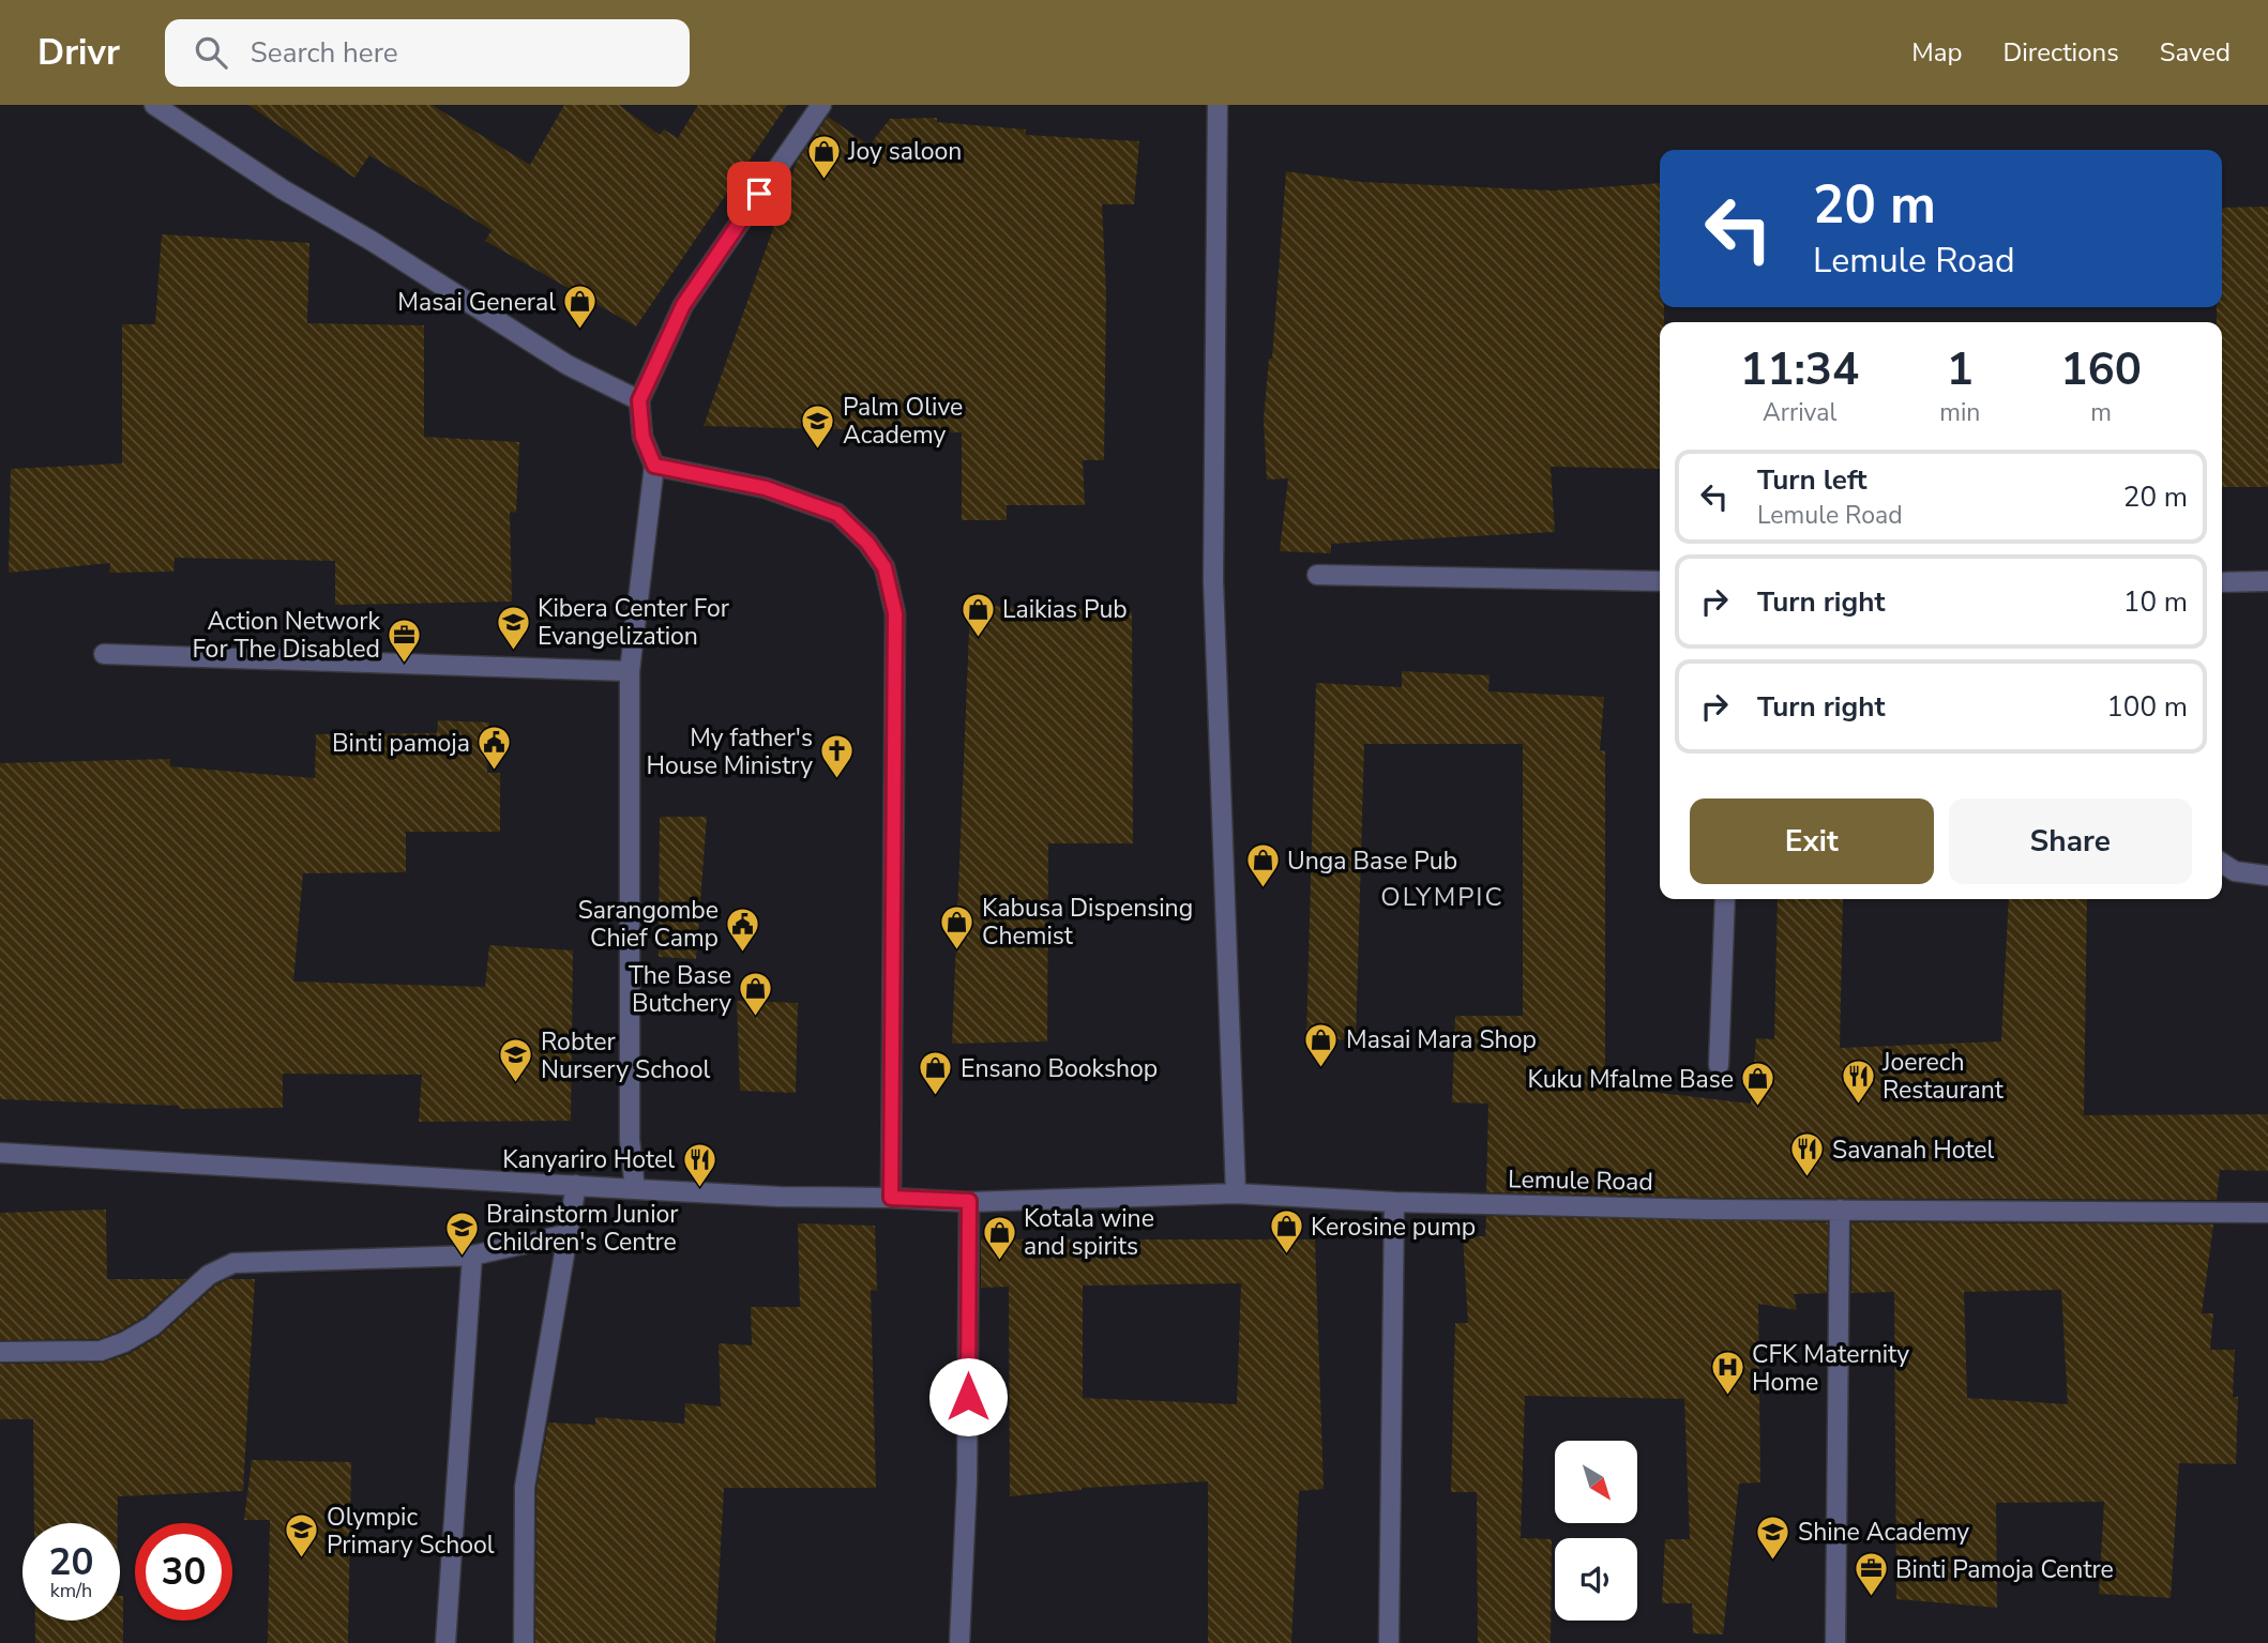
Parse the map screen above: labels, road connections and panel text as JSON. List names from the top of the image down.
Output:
{
  "streets": {
    "street": ["Lemule Road"]
  },
  "districts": ["OLYMPIC"],
  "places": {
    "shop": [
      "Joy saloon",
      "Masai General",
      "Laikias Pub",
      "Unga Base Pub",
      "Kabusa Dispensing Chemist",
      "The Base Butchery",
      "Masai Mara Shop",
      "Ensano Bookshop",
      "Kuku Mfalme Base",
      "Kerosine pump",
      "Kotala wine and spirits"
    ],
    "school or university": [
      "Palm Olive Academy",
      "Kibera Center For Evangelization",
      "Robter Nursery School",
      "Brainstorm Junior Children's Centre",
      "Olympic Primary School",
      "Shine Academy"
    ],
    "office": ["Action Network For The Disabled", "Binti Pamoja Centre"],
    "public building": ["Binti pamoja", "Sarangombe Chief Camp"],
    "church": ["My father's House Ministry"],
    "restaurant": ["Joerech Restaurant", "Savanah Hotel", "Kanyariro Hotel"],
    "hospital": ["CFK Maternity Home"]
  },
  "north": "bottom right",
  "page": {
    "header": "Drivr",
    "search": "Search here",
    "nav": ["Map", "Directions", "Saved"],
    "turn": ["20 m", "Lemule Road"],
    "eta": [
      "11:34",
      "Arrival",
      "1",
      "min",
      "160",
      "m"
    ],
    "list": [
      {
        "name": "Turn left",
        "note": "Lemule Road",
        "value": "20 m"
      },
      {
        "name": "Turn right",
        "value": "10 m"
      },
      {
        "name": "Turn right",
        "value": "100 m"
      }
    ],
    "buttons": ["Exit", "Share"],
    "speed": "20 km/h",
    "limit": "30"
  }
}
